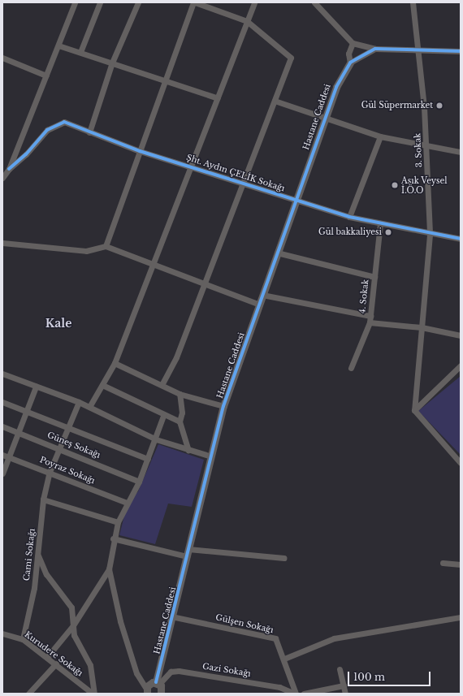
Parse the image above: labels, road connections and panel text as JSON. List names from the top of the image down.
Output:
{
  "streets": {
    "street": [
      "Hastane Caddesi",
      "3. Sokak",
      "Şht. Aydın ÇELİK Sokağı",
      "4. Sokak",
      "Güneş Sokağı",
      "Poyraz Sokağı",
      "Cami Sokağı",
      "Gülşen Sokağı",
      "Kurudere Sokağı",
      "Gazi Sokağı"
    ]
  },
  "crossings": [
    ["Hastane Caddesi", "Şht. Aydın ÇELİK Sokağı"],
    ["Hastane Caddesi", "Gülşen Sokağı"],
    ["Hastane Caddesi", "Gazi Sokağı"],
    ["3. Sokak", "Şht. Aydın ÇELİK Sokağı"],
    ["Şht. Aydın ÇELİK Sokağı", "4. Sokak"],
    ["Güneş Sokağı", "Cami Sokağı"],
    ["Poyraz Sokağı", "Cami Sokağı"],
    ["Cami Sokağı", "Kurudere Sokağı"],
    ["Gülşen Sokağı", "Gazi Sokağı"]
  ],
  "districts": ["Kale"],
  "places": ["Gül Süpermarket", "Aşık Veysel İ.Ö.O", "Gül bakkaliyesi"],
  "scale_bar": "100 m"
}
